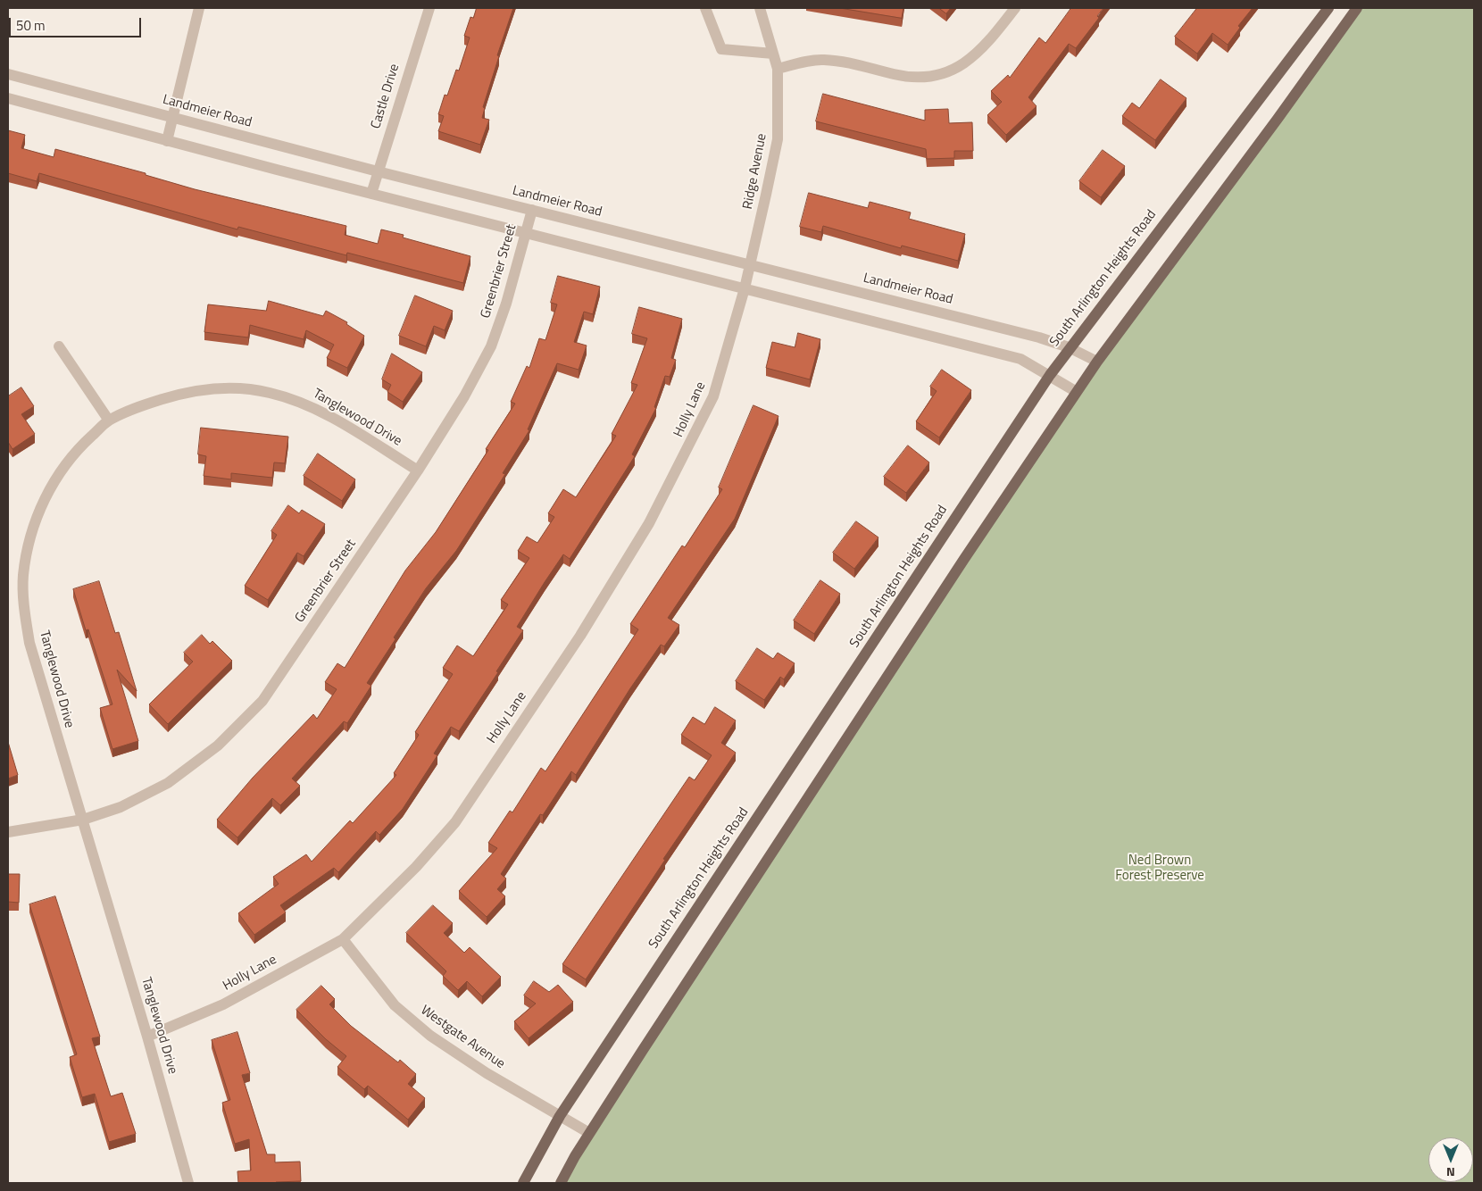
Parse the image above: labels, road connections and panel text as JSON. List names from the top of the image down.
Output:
{
  "streets": {
    "main road": ["South Arlington Heights Road"],
    "street": [
      "Castle Drive",
      "Landmeier Road",
      "Ridge Avenue",
      "Greenbrier Street",
      "Holly Lane",
      "Tanglewood Drive",
      "Westgate Avenue"
    ]
  },
  "crossings": [
    ["Castle Drive", "Landmeier Road"],
    ["Landmeier Road", "Ridge Avenue"],
    ["Landmeier Road", "Greenbrier Street"],
    ["Landmeier Road", "South Arlington Heights Road"],
    ["Ridge Avenue", "Holly Lane"],
    ["Greenbrier Street", "Tanglewood Drive"],
    ["South Arlington Heights Road", "Westgate Avenue"],
    ["Holly Lane", "Tanglewood Drive"],
    ["Holly Lane", "Westgate Avenue"]
  ],
  "parks": ["Ned Brown Forest Preserve"],
  "scale_bar": "50 m",
  "north": "bottom"
}
